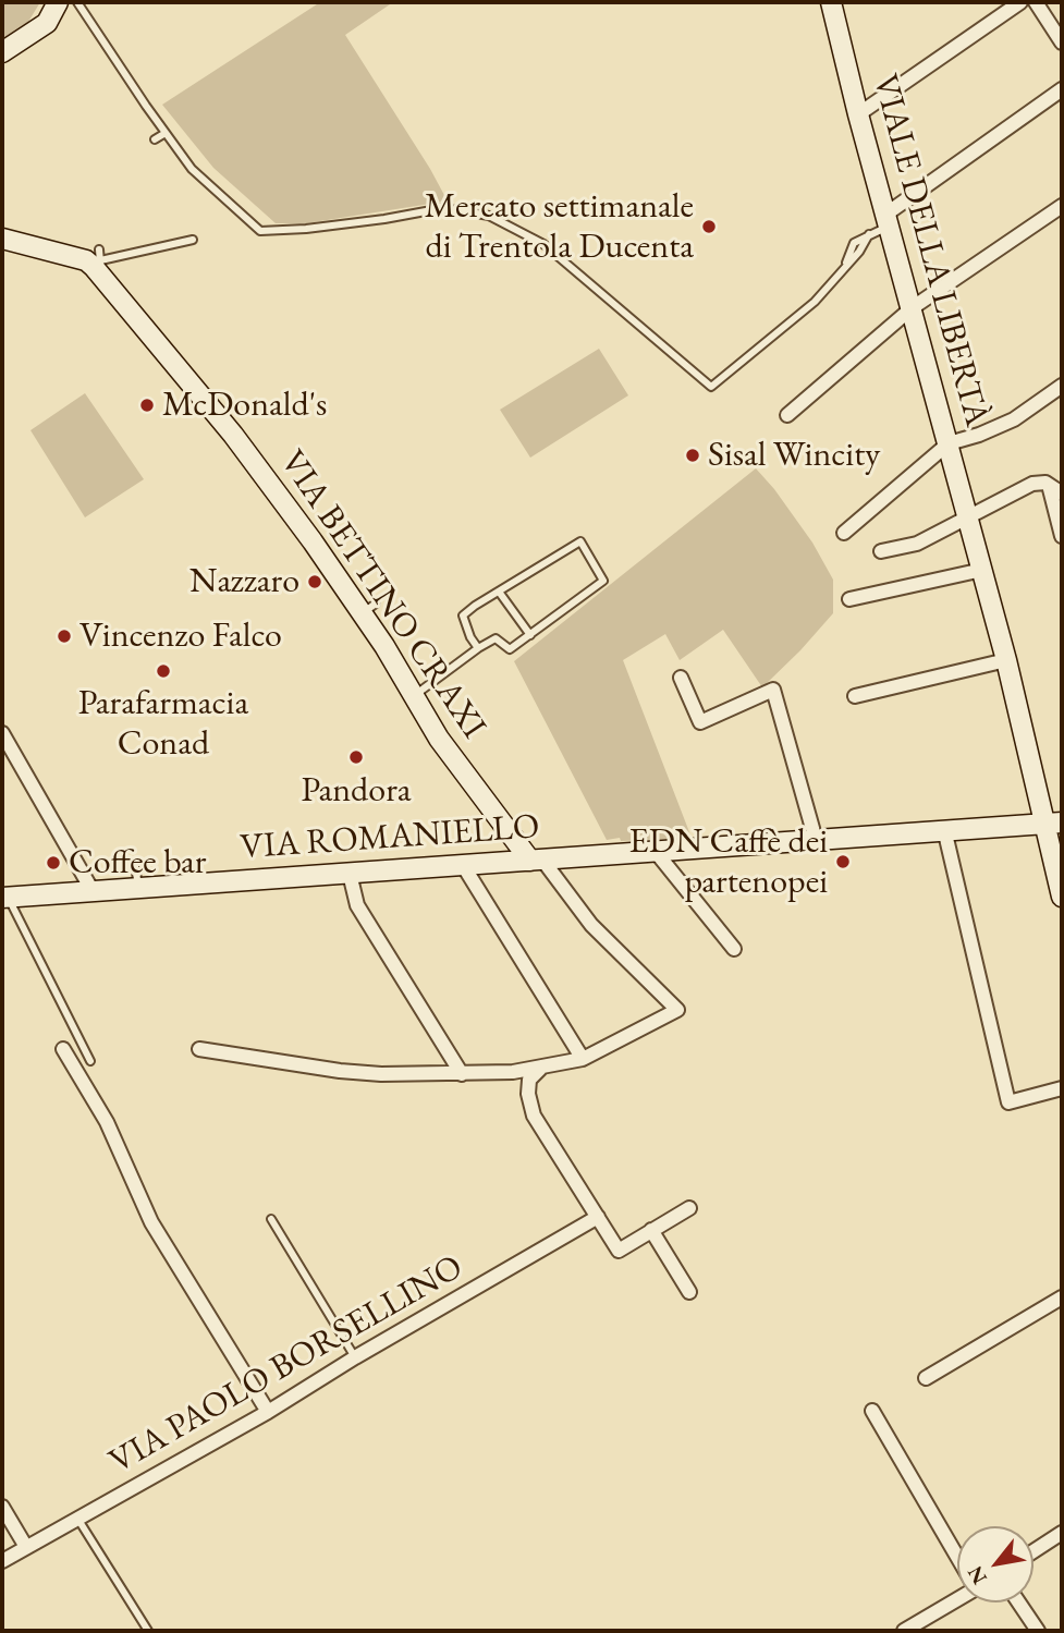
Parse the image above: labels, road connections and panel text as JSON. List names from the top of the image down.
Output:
{
  "streets": {
    "street": [
      "VIALE DELLA LIBERTÀ",
      "VIA BETTINO CRAXI",
      "VIA ROMANIELLO",
      "VIA PAOLO BORSELLINO"
    ]
  },
  "crossings": [
    ["VIALE DELLA LIBERTÀ", "VIA ROMANIELLO"],
    ["VIA BETTINO CRAXI", "VIA ROMANIELLO"]
  ],
  "places": [
    "Mercato settimanale di Trentola Ducenta",
    "McDonald's",
    "Sisal Wincity",
    "Nazzaro",
    "Vincenzo Falco",
    "Parafarmacia Conad",
    "Pandora",
    "EDN Caffè dei partenopei",
    "Coffee bar"
  ],
  "north": "bottom left"
}
